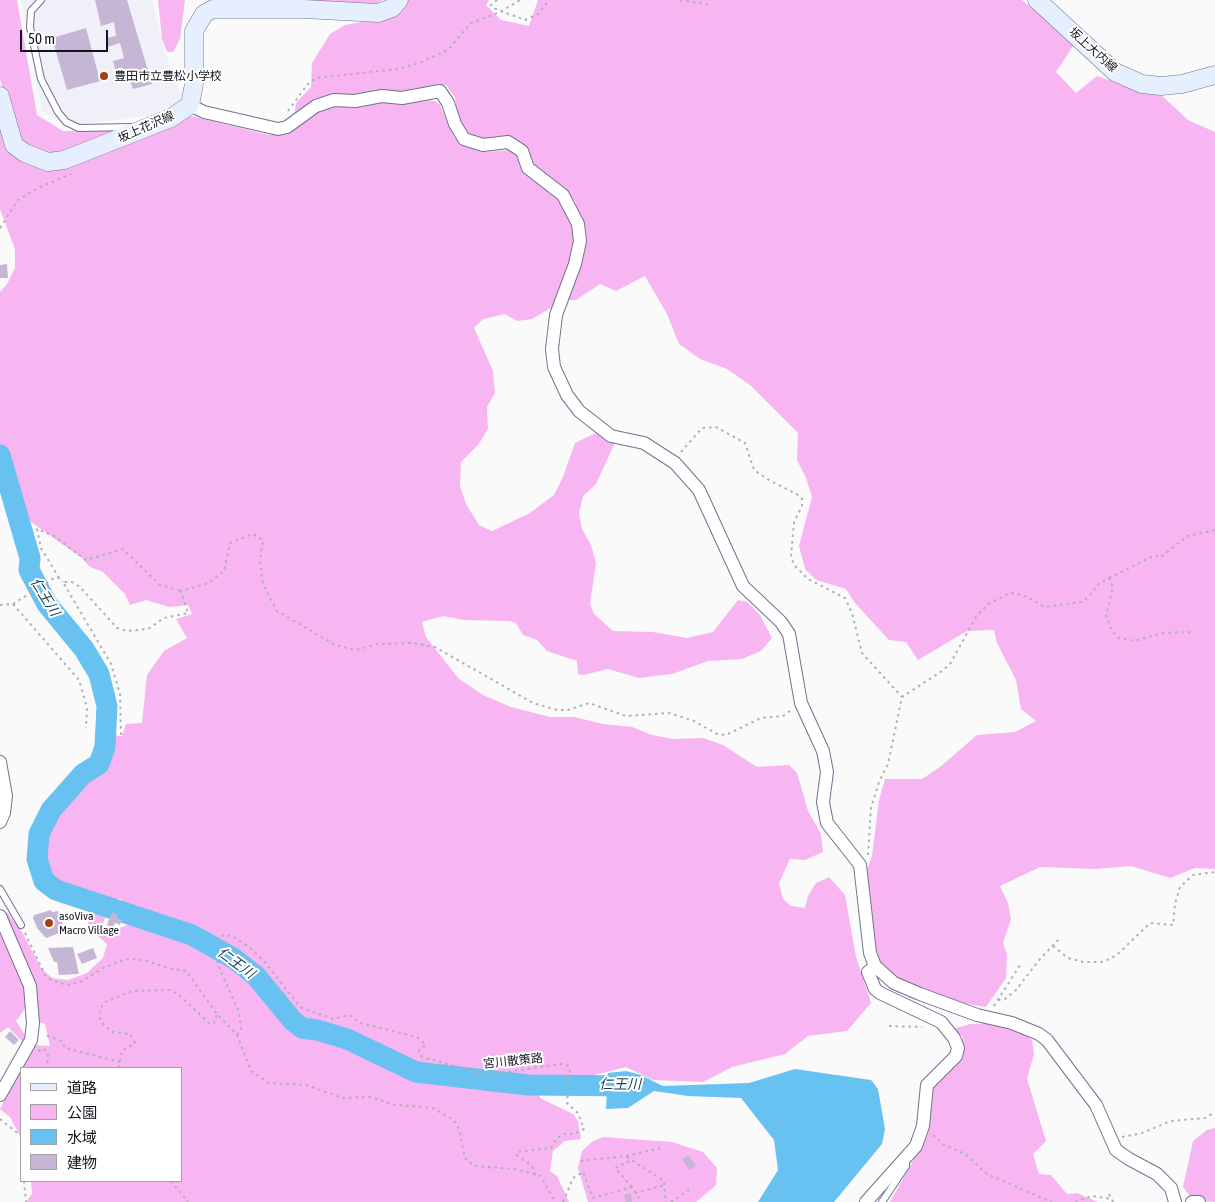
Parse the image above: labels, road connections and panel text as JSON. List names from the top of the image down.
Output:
{
  "streets": {
    "main road": ["坂上大内線", "坂上花沢線"],
    "path": ["宮川散策路"]
  },
  "water": ["仁王川"],
  "places": ["豊田市立豊松小学校", "asoViva Macro Village"],
  "legend": [
    "道路",
    "公園",
    "水域",
    "建物"
  ],
  "scale_bar": "50 m"
}
